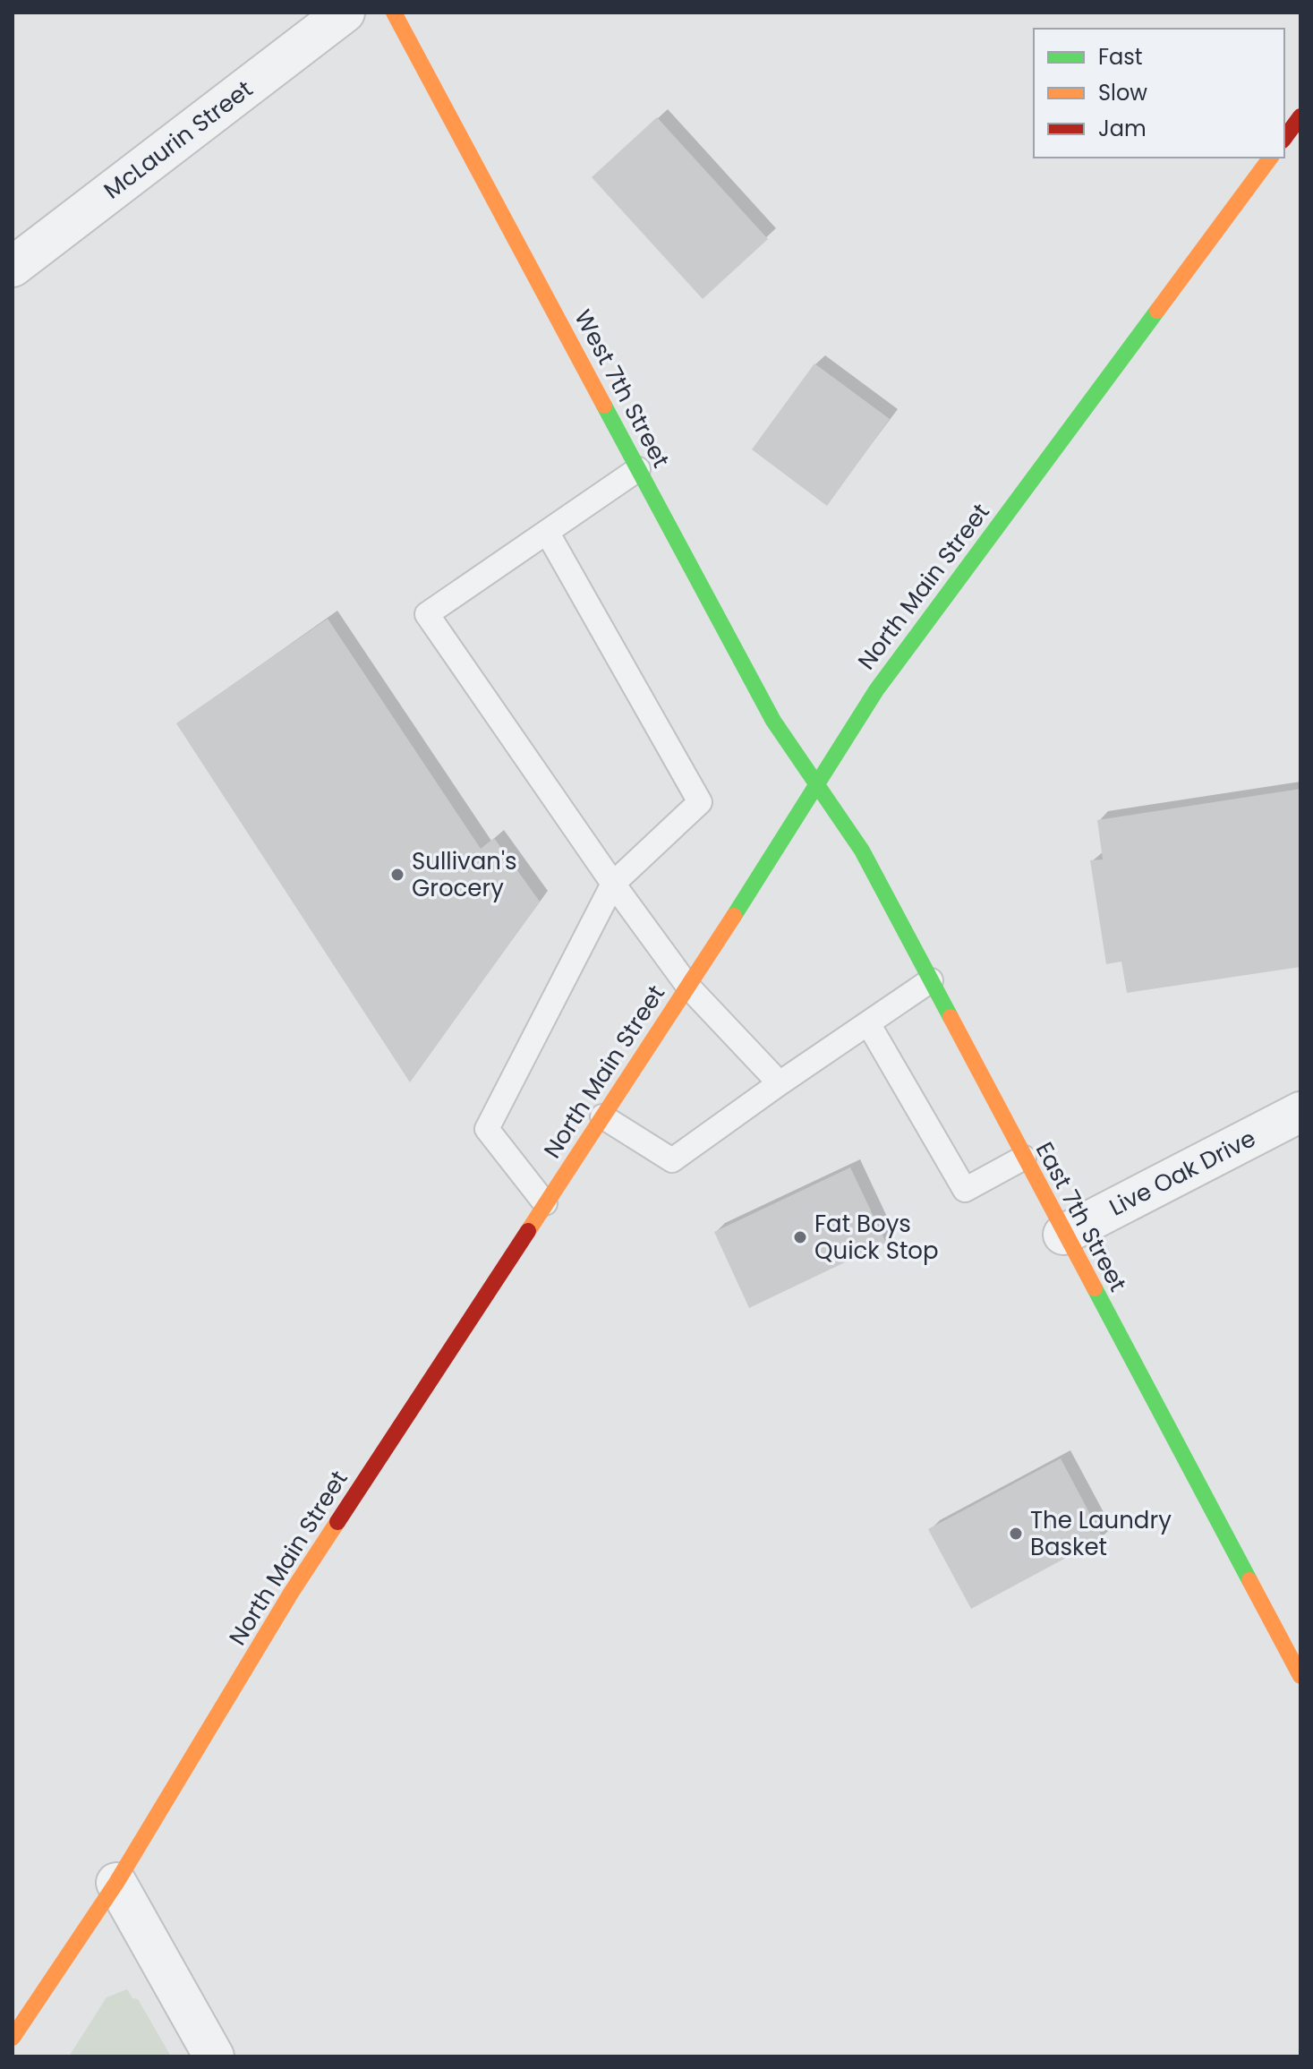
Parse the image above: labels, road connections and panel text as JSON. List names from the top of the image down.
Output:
{
  "streets": {
    "main road": ["West 7th Street", "North Main Street", "East 7th Street"],
    "street": ["McLaurin Street", "Live Oak Drive"]
  },
  "crossings": [
    ["West 7th Street", "North Main Street"],
    ["West 7th Street", "East 7th Street"],
    ["North Main Street", "East 7th Street"],
    ["Live Oak Drive", "East 7th Street"]
  ],
  "places": ["Sullivan's Grocery", "Fat Boys Quick Stop", "The Laundry Basket"],
  "legend": ["Fast", "Slow", "Jam"]
}
